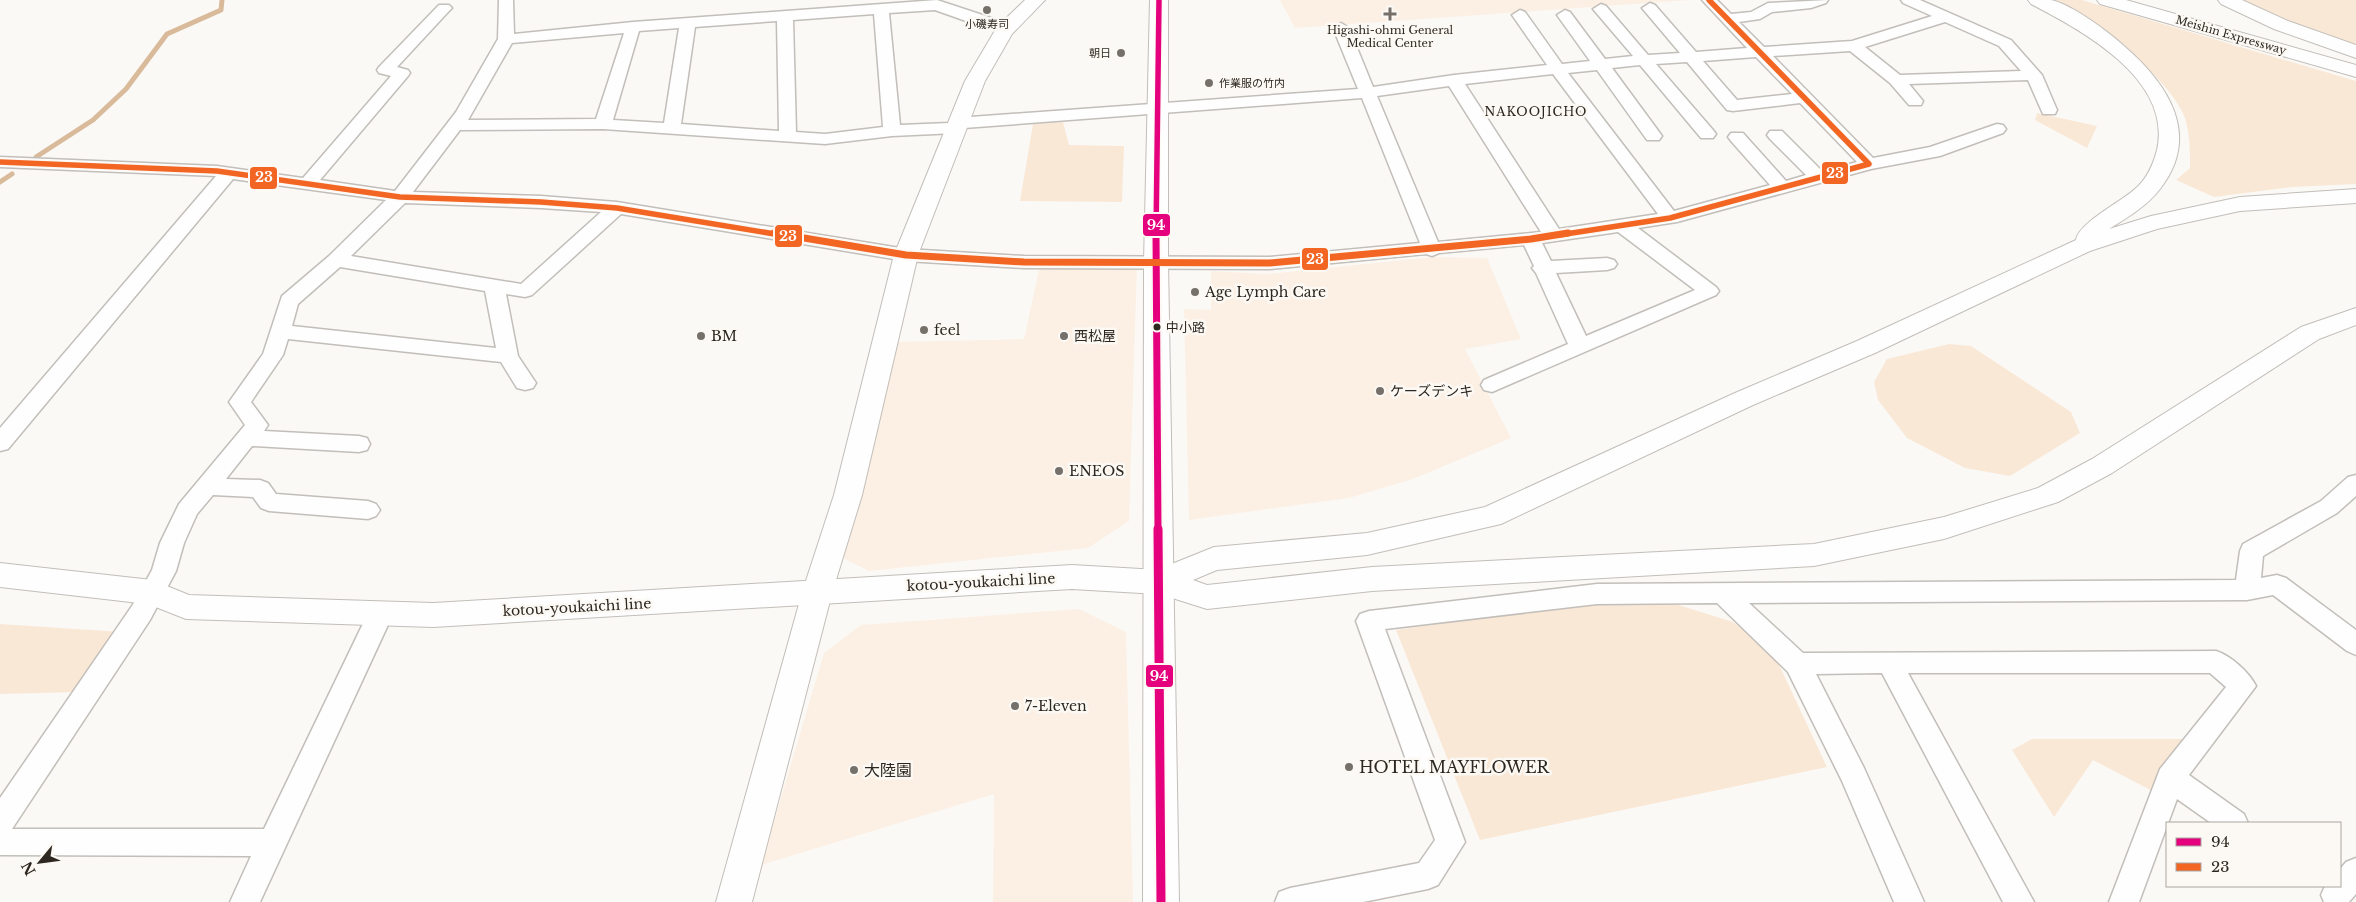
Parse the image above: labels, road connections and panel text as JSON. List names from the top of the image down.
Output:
{
  "streets": {
    "main road": ["Meishin Expressway", "kotou-youkaichi line"]
  },
  "districts": ["NAKOOJICHO"],
  "places": {
    "other": [
      "小磯寿司",
      "朝日",
      "作業服の竹内",
      "Age Lymph Care",
      "中小路",
      "feel",
      "BM",
      "西松屋",
      "ケーズデンキ",
      "ENEOS",
      "7-Eleven",
      "HOTEL MAYFLOWER",
      "大陸園"
    ],
    "health": ["Higashi-ohmi General Medical Center"]
  },
  "lines": ["transit line 94", "transit line 23"],
  "legend": ["94", "23"],
  "north": "bottom left"
}
